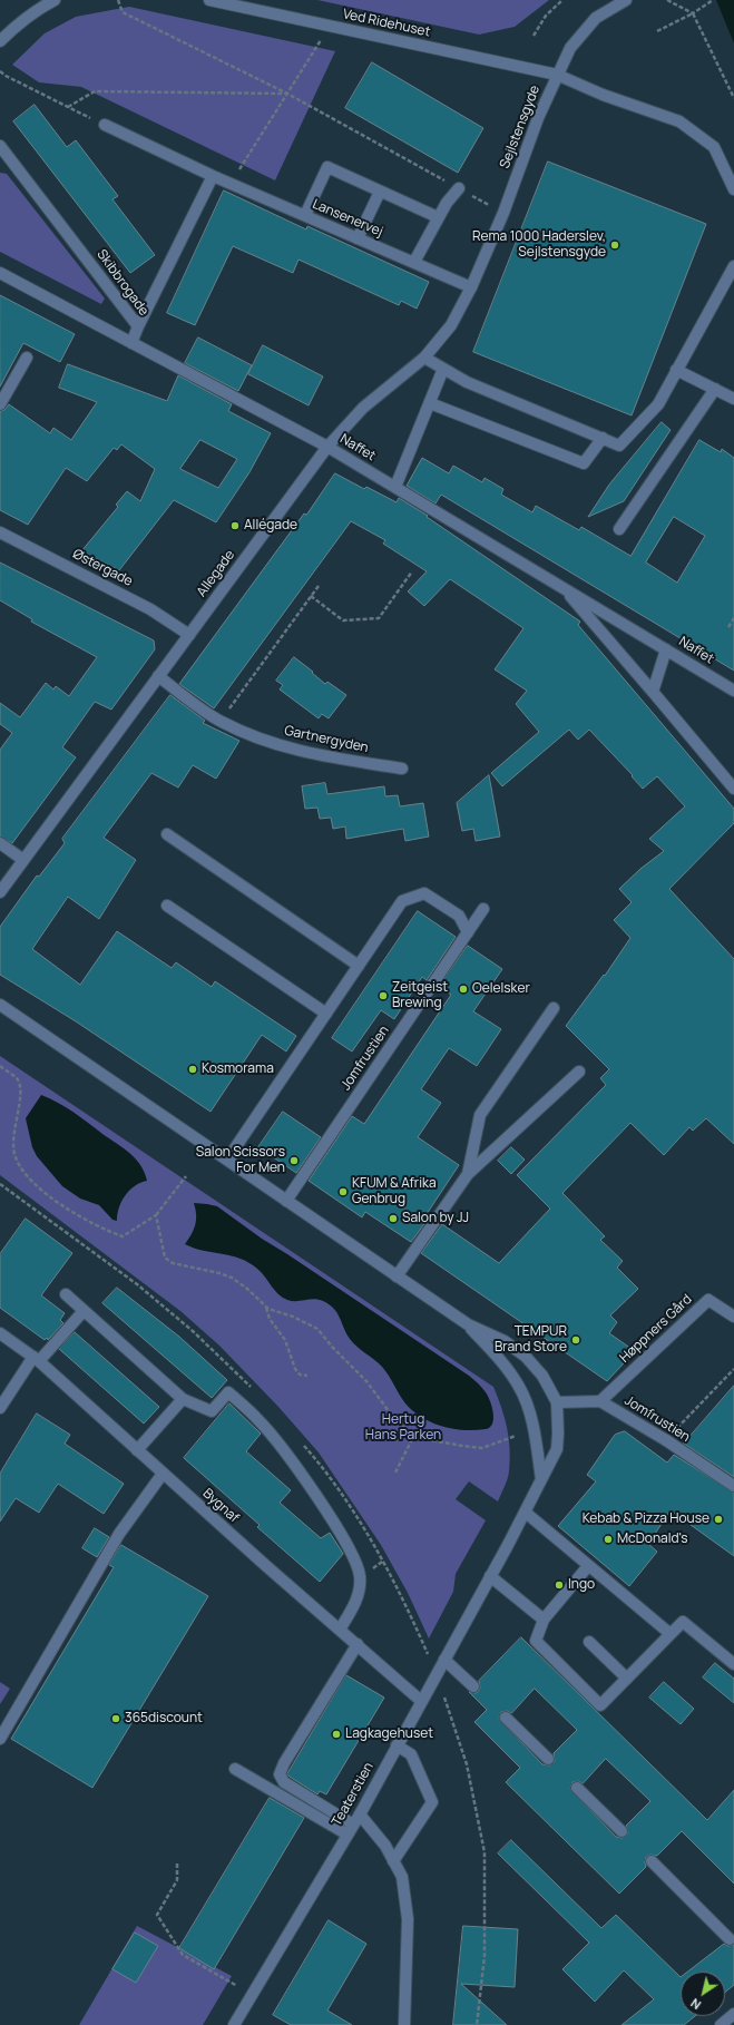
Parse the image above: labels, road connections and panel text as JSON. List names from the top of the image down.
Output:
{
  "streets": {
    "street": [
      "Ved Ridehuset",
      "Sejlstensgyde",
      "Lansenervej",
      "Skibbrogade",
      "Naffet",
      "Østergade",
      "Allegade",
      "Gartnergyden",
      "Jomfrustien",
      "Høppners Gård",
      "Bygnaf",
      "Teaterstien"
    ]
  },
  "crossings": [
    ["Ved Ridehuset", "Sejlstensgyde"],
    ["Sejlstensgyde", "Lansenervej"],
    ["Sejlstensgyde", "Allegade"],
    ["Lansenervej", "Allegade"],
    ["Skibbrogade", "Naffet"],
    ["Naffet", "Allegade"],
    ["Østergade", "Allegade"],
    ["Allegade", "Gartnergyden"],
    ["Jomfrustien", "Høppners Gård"],
    ["Bygnaf", "Teaterstien"]
  ],
  "parks": ["Hertug Hans Parken"],
  "places": [
    "Rema 1000 Haderslev, Sejlstensgyde",
    "Allégade",
    "Oelelsker",
    "Zeitgeist Brewing",
    "Kosmorama",
    "Salon Scissors For Men",
    "KFUM & Afrika Genbrug",
    "Salon by JJ",
    "TEMPUR Brand Store",
    "Kebab & Pizza House",
    "McDonald's",
    "Ingo",
    "365discount",
    "Lagkagehuset"
  ],
  "north": "bottom left"
}
